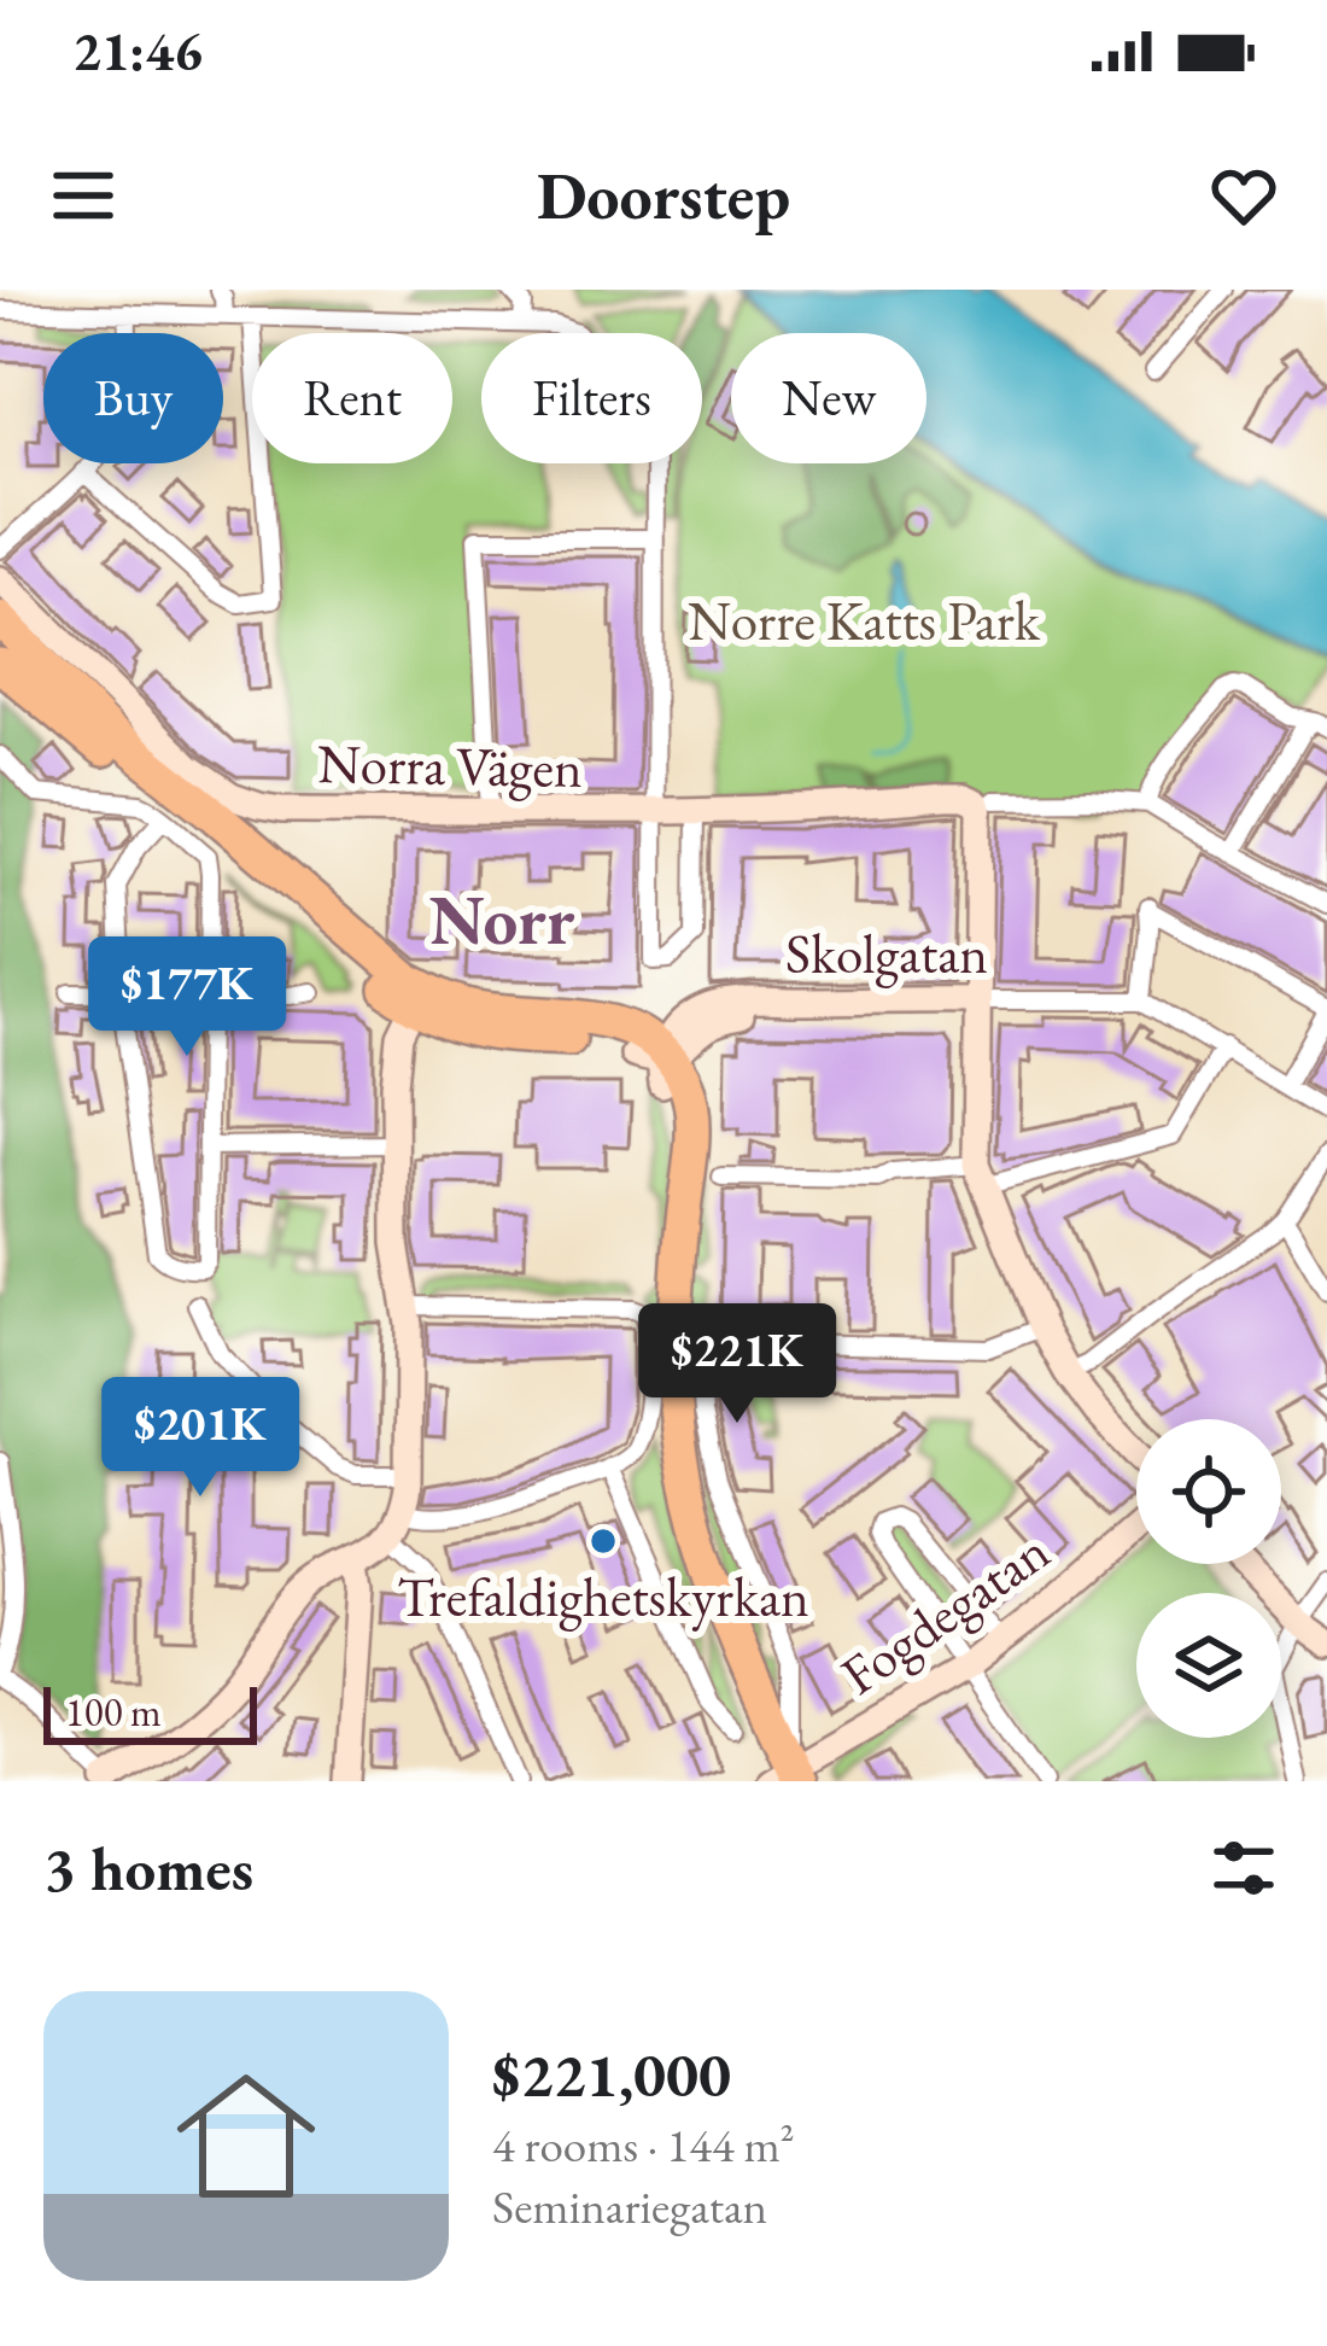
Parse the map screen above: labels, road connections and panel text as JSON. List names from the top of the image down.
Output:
{
  "streets": {
    "street": ["Norra Vägen", "Skolgatan", "Fogdegatan"]
  },
  "districts": ["Norr"],
  "parks": ["Norre Katts Park"],
  "places": ["Trefaldighetskyrkan"],
  "scale_bar": "100 m",
  "page": {
    "status": "21:46",
    "header": "Doorstep",
    "chip": [
      "Buy",
      "Rent",
      "Filters",
      "New"
    ],
    "price": ["$177K", "$221K", "$201K"],
    "scale": "100 m",
    "heading": "3 homes",
    "list": [
      {
        "name": "$221,000",
        "note": "4 rooms · 144 m² · Seminariegatan"
      }
    ]
  }
}
